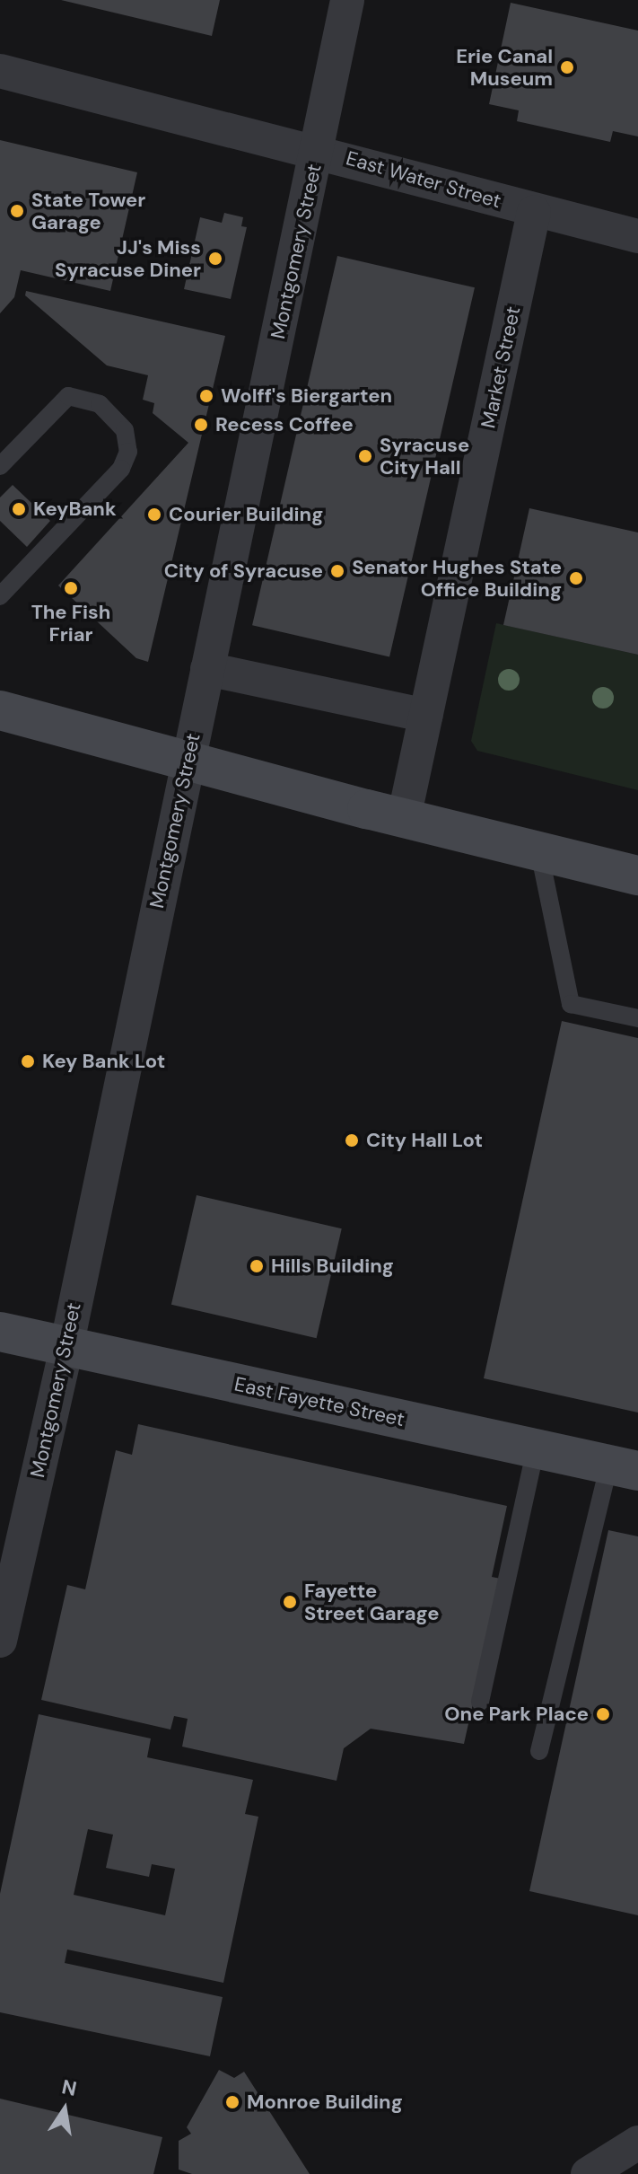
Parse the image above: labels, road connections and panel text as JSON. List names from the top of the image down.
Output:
{
  "streets": {
    "street": [
      "East Water Street",
      "Montgomery Street",
      "Market Street",
      "East Fayette Street"
    ]
  },
  "crossings": [
    ["East Water Street", "Montgomery Street"],
    ["East Water Street", "Market Street"],
    ["Montgomery Street", "East Fayette Street"]
  ],
  "places": [
    "Erie Canal Museum",
    "State Tower Garage",
    "JJ's Miss Syracuse Diner",
    "Wolff's Biergarten",
    "Recess Coffee",
    "Syracuse City Hall",
    "KeyBank",
    "Courier Building",
    "City of Syracuse",
    "Senator Hughes State Office Building",
    "The Fish Friar",
    "Key Bank Lot",
    "City Hall Lot",
    "Hills Building",
    "Fayette Street Garage",
    "One Park Place",
    "Monroe Building"
  ],
  "north": "top"
}
